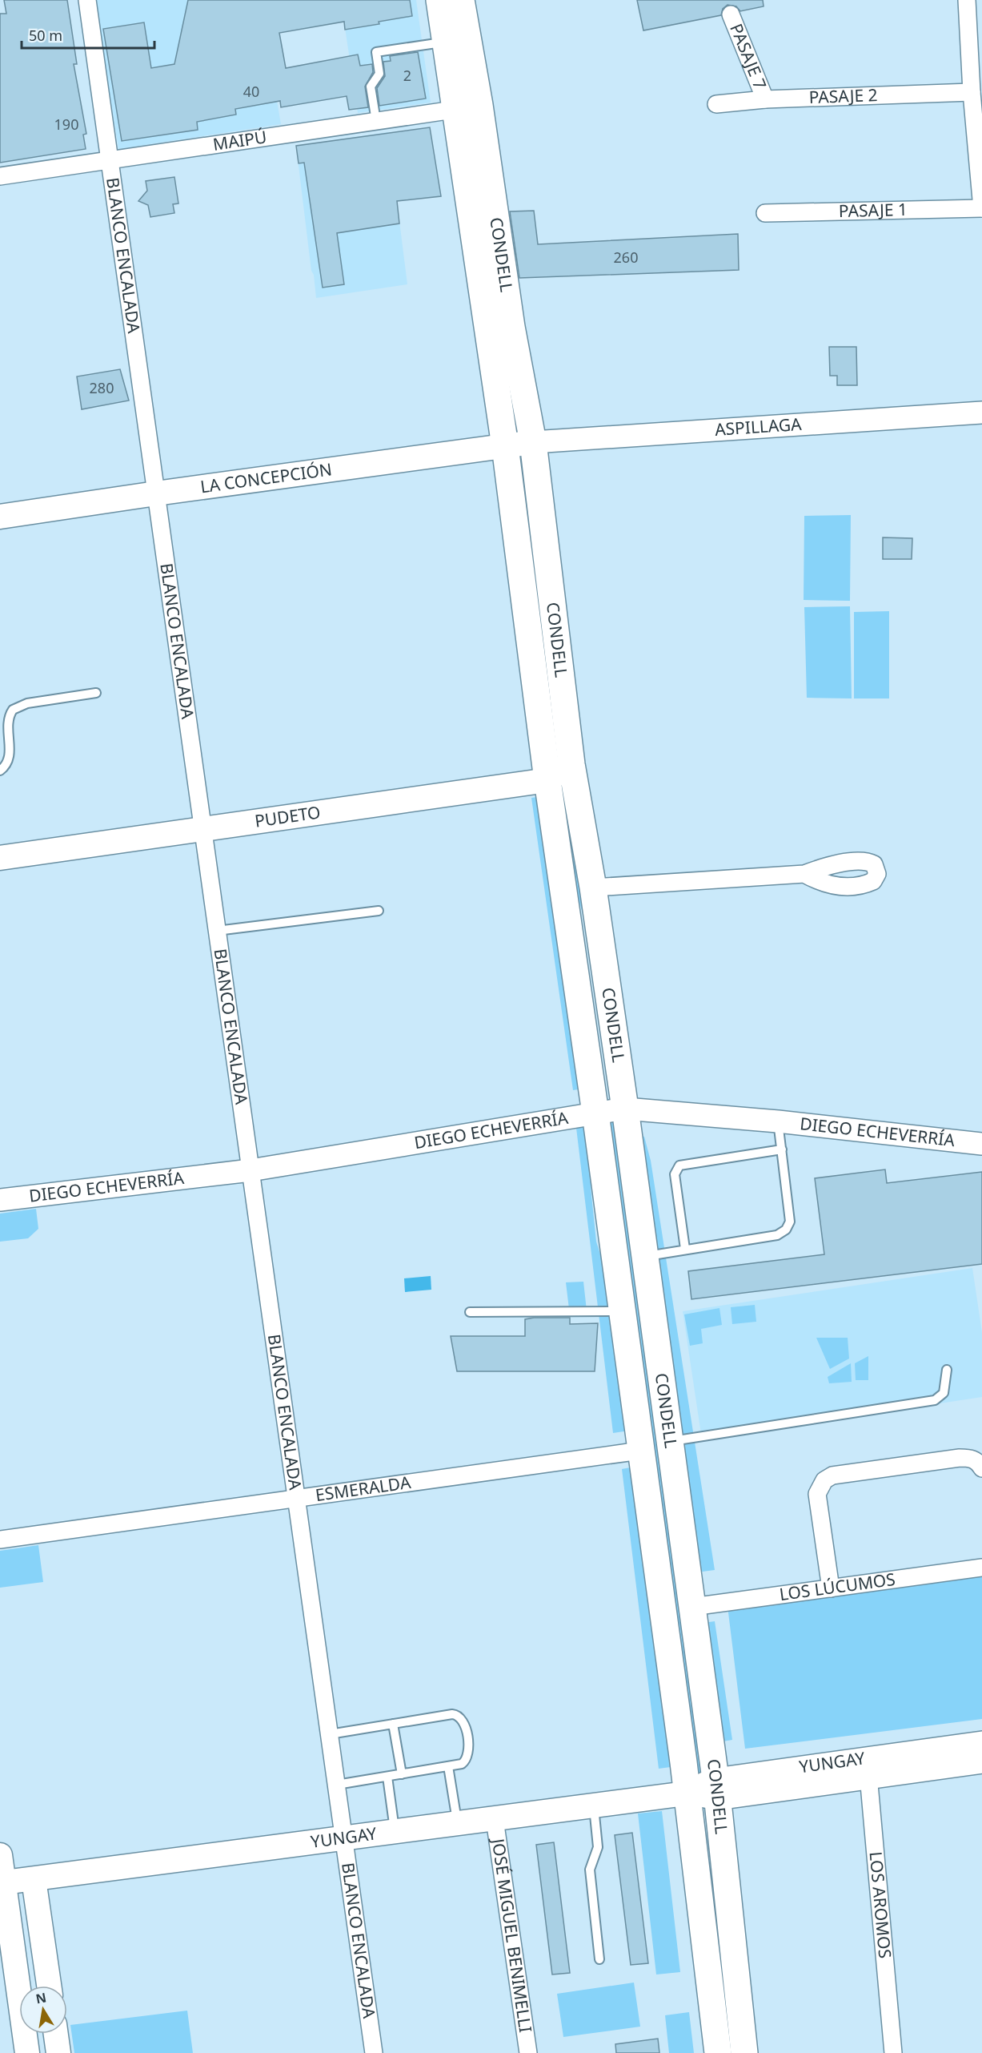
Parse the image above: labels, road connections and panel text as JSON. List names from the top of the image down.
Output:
{
  "streets": {
    "main road": [
      "CONDELL",
      "LA CONCEPCIÓN",
      "PUDETO",
      "YUNGAY"
    ],
    "street": [
      "PASAJE 7",
      "PASAJE 2",
      "MAIPÚ",
      "PASAJE 1",
      "BLANCO ENCALADA",
      "ASPILLAGA",
      "DIEGO ECHEVERRÍA",
      "ESMERALDA",
      "LOS LÚCUMOS",
      "LOS AROMOS",
      "JOSÉ MIGUEL BENIMELLI"
    ]
  },
  "crossings": [
    ["PASAJE 7", "PASAJE 2"],
    ["MAIPÚ", "CONDELL"],
    ["MAIPÚ", "BLANCO ENCALADA"],
    ["CONDELL", "ASPILLAGA"],
    ["CONDELL", "LA CONCEPCIÓN"],
    ["CONDELL", "PUDETO"],
    ["CONDELL", "DIEGO ECHEVERRÍA"],
    ["CONDELL", "ESMERALDA"],
    ["CONDELL", "LOS LÚCUMOS"],
    ["CONDELL", "YUNGAY"],
    ["BLANCO ENCALADA", "LA CONCEPCIÓN"],
    ["BLANCO ENCALADA", "PUDETO"],
    ["BLANCO ENCALADA", "DIEGO ECHEVERRÍA"],
    ["BLANCO ENCALADA", "ESMERALDA"],
    ["BLANCO ENCALADA", "YUNGAY"],
    ["ASPILLAGA", "LA CONCEPCIÓN"],
    ["YUNGAY", "LOS AROMOS"],
    ["YUNGAY", "JOSÉ MIGUEL BENIMELLI"]
  ],
  "house_numbers": [
    "2",
    "40",
    "190",
    "260",
    "280"
  ],
  "scale_bar": "50 m",
  "north": "top"
}
